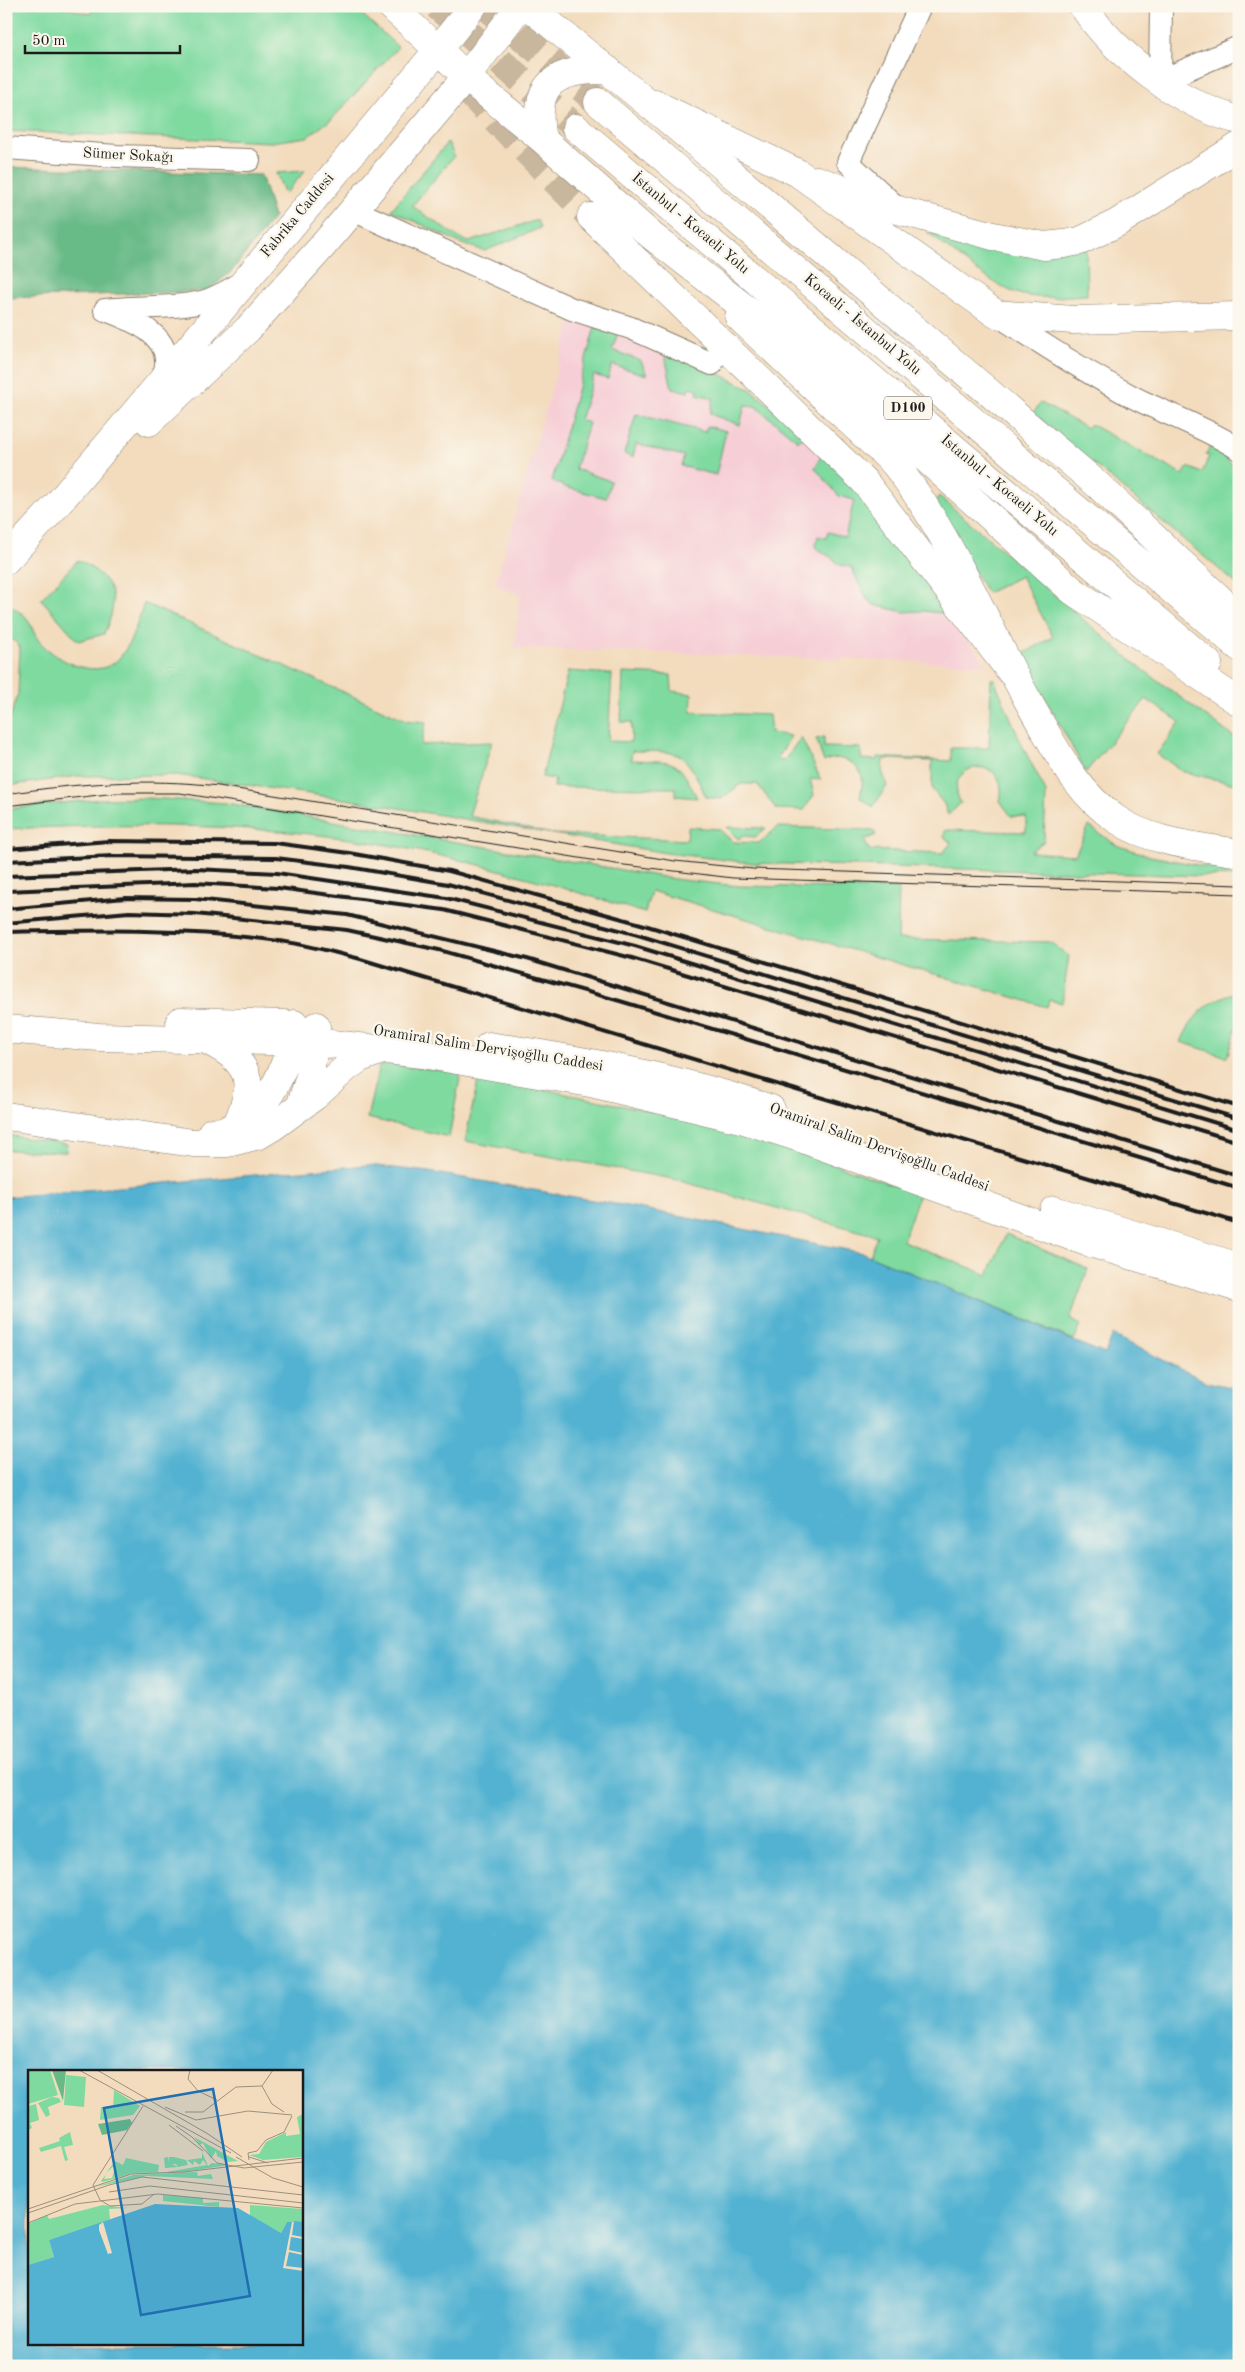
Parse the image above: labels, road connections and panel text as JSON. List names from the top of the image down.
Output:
{
  "streets": {
    "main road": [
      "Fabrika Caddesi",
      "İstanbul - Kocaeli Yolu",
      "Kocaeli - İstanbul Yolu",
      "D100",
      "Oramiral Salim Dervişoğllu Caddesi"
    ],
    "street": ["Sümer Sokağı"]
  },
  "scale_bar": "50 m"
}
